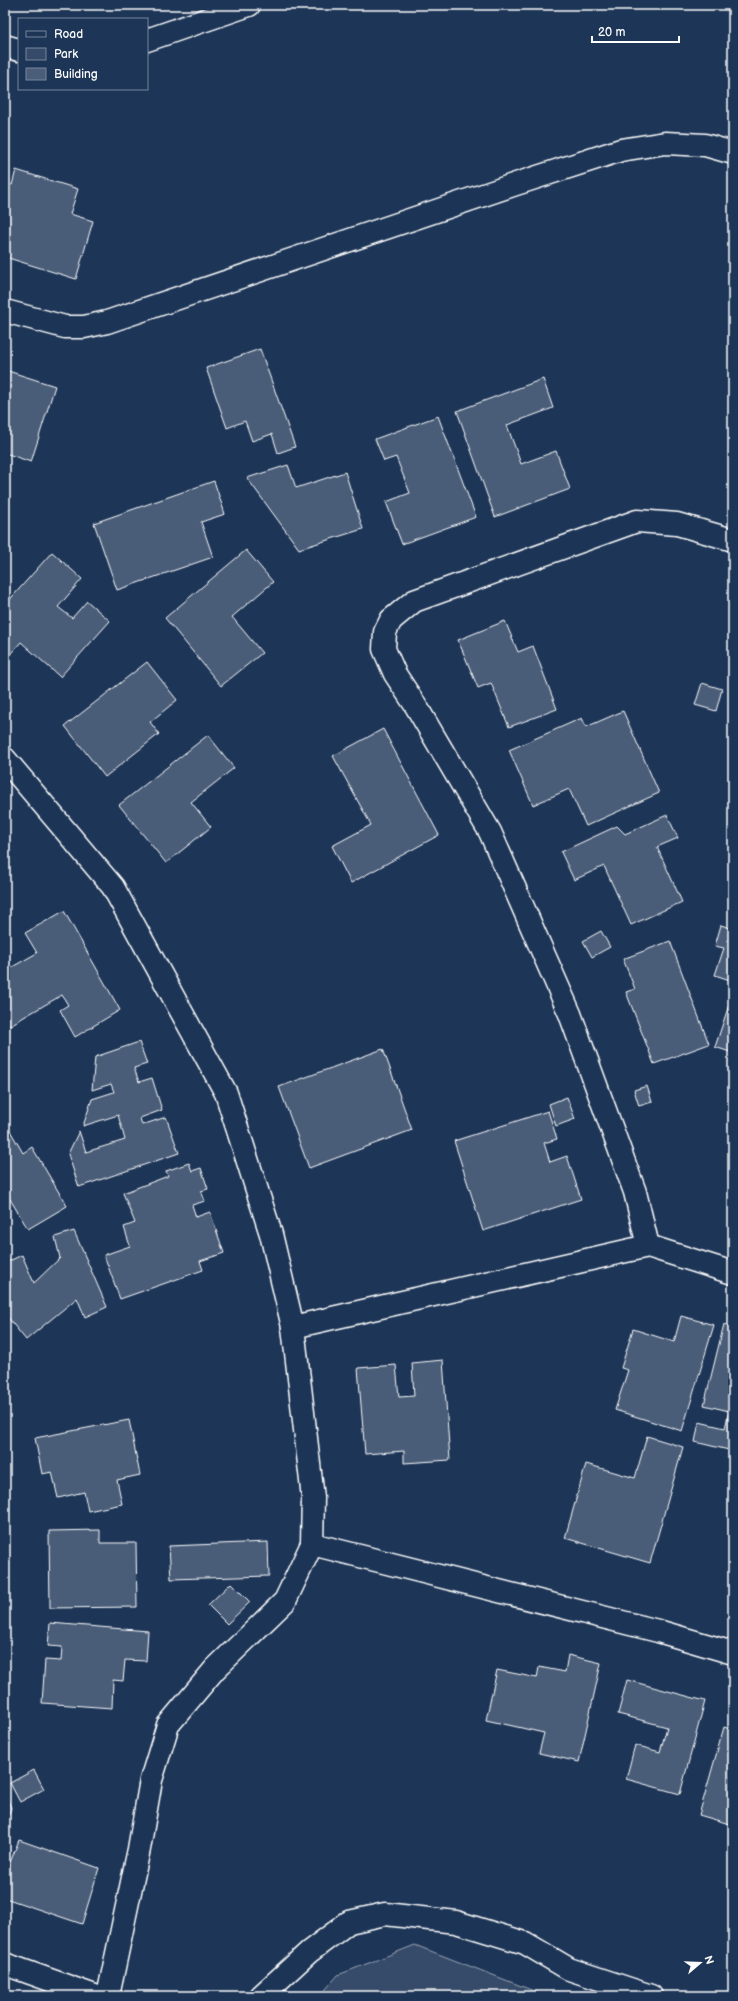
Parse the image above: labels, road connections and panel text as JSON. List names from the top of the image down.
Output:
{
  "legend": ["Road", "Park", "Building"],
  "scale_bar": "20 m",
  "north": "right"
}
